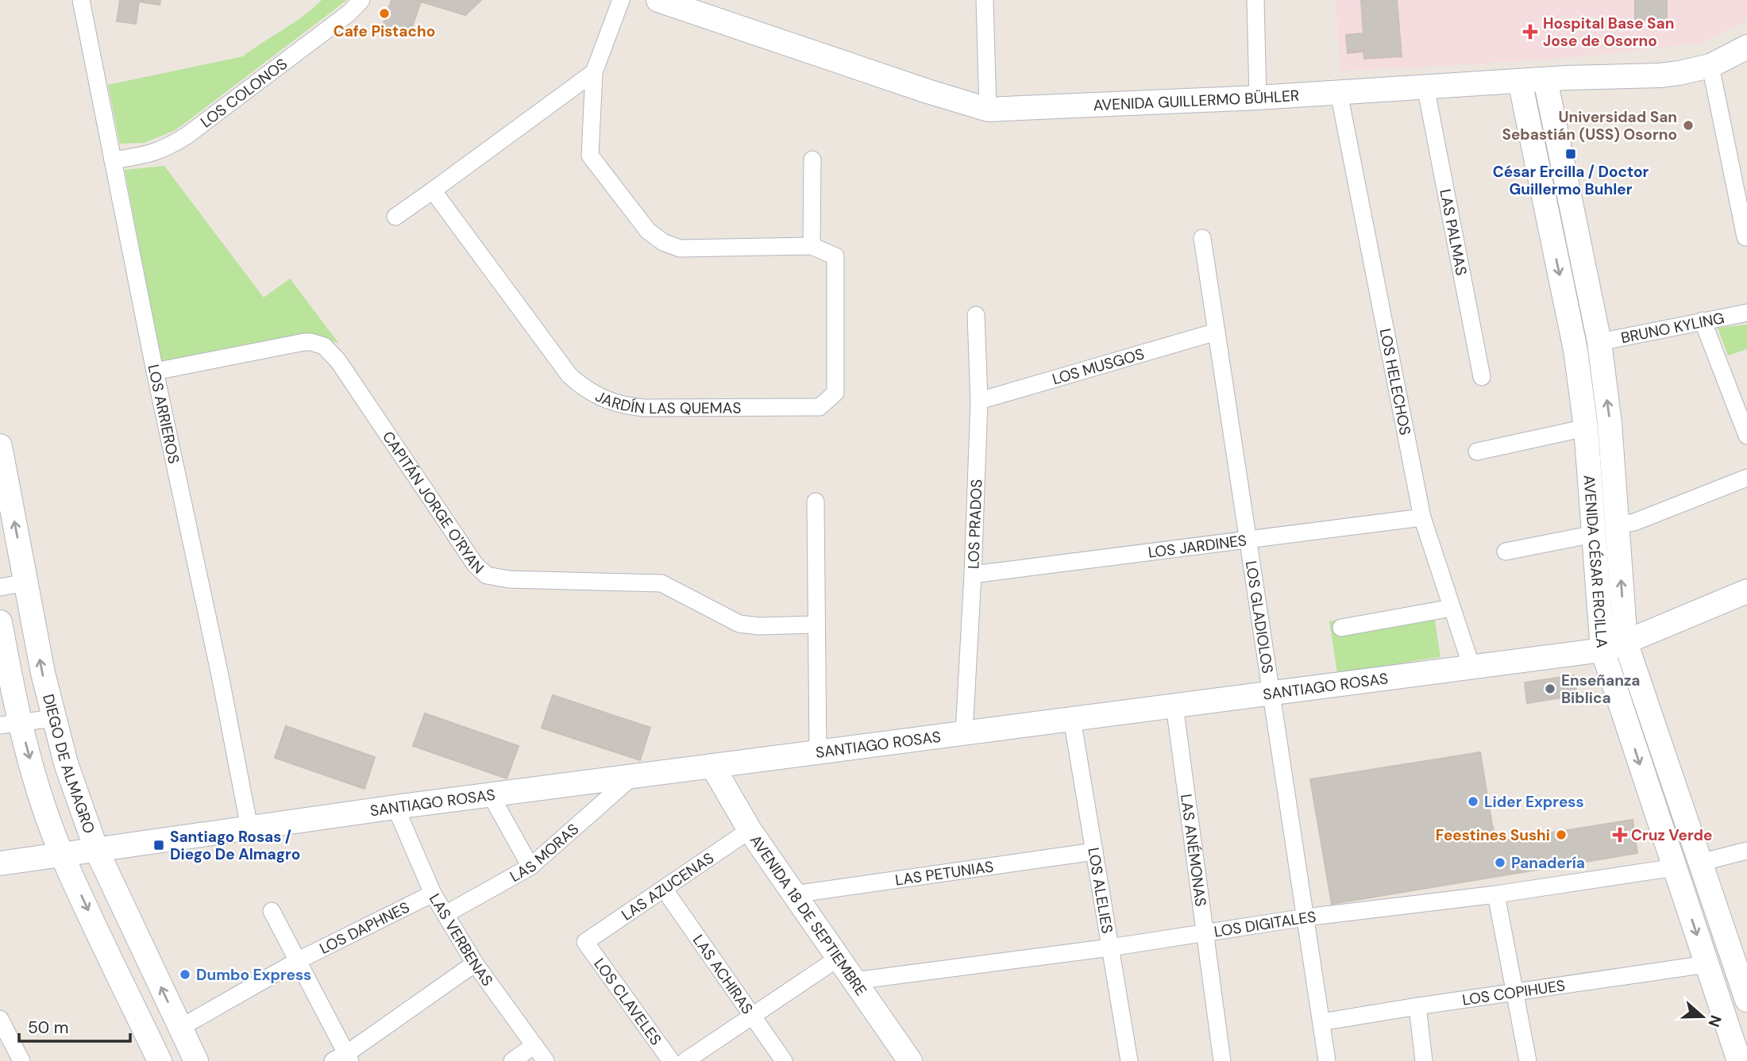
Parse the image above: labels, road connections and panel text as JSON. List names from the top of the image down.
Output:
{
  "streets": {
    "main road": [
      "AVENIDA GUILLERMO BÜHLER",
      "AVENIDA CÉSAR ERCILLA",
      "SANTIAGO ROSAS",
      "DIEGO DE ALMAGRO",
      "AVENIDA 18 DE SEPTIEMBRE"
    ],
    "street": [
      "LOS COLONOS",
      "LAS PALMAS",
      "BRUNO KYLING",
      "LOS MUSGOS",
      "LOS HELECHOS",
      "JARDÍN LAS QUEMAS",
      "LOS ARRIEROS",
      "CAPITÁN JORGE O'RYAN",
      "LOS PRADOS",
      "LOS JARDINES",
      "LOS GLADIOLOS",
      "LAS ANÉMONAS",
      "LAS MORAS",
      "LAS PETUNIAS",
      "LAS AZUCENAS",
      "LOS ALELIES",
      "LOS DIGITALES",
      "LOS DAPHNES",
      "LAS VERBENAS",
      "LAS ACHIRAS",
      "LOS COPIHUES",
      "LOS CLAVELES"
    ]
  },
  "crossings": [
    ["LOS COLONOS", "LOS ARRIEROS"],
    ["AVENIDA GUILLERMO BÜHLER", "LAS PALMAS"],
    ["AVENIDA GUILLERMO BÜHLER", "LOS HELECHOS"],
    ["AVENIDA GUILLERMO BÜHLER", "AVENIDA CÉSAR ERCILLA"],
    ["BRUNO KYLING", "AVENIDA CÉSAR ERCILLA"],
    ["LOS MUSGOS", "LOS PRADOS"],
    ["LOS MUSGOS", "LOS GLADIOLOS"],
    ["LOS HELECHOS", "LOS JARDINES"],
    ["LOS HELECHOS", "SANTIAGO ROSAS"],
    ["LOS ARRIEROS", "CAPITÁN JORGE O'RYAN"],
    ["LOS ARRIEROS", "SANTIAGO ROSAS"],
    ["LOS PRADOS", "LOS JARDINES"],
    ["LOS PRADOS", "SANTIAGO ROSAS"],
    ["LOS JARDINES", "LOS GLADIOLOS"],
    ["AVENIDA CÉSAR ERCILLA", "SANTIAGO ROSAS"],
    ["AVENIDA CÉSAR ERCILLA", "LOS DIGITALES"],
    ["AVENIDA CÉSAR ERCILLA", "LOS COPIHUES"],
    ["LOS GLADIOLOS", "SANTIAGO ROSAS"],
    ["LOS GLADIOLOS", "LOS DIGITALES"],
    ["LOS GLADIOLOS", "LOS COPIHUES"],
    ["SANTIAGO ROSAS", "DIEGO DE ALMAGRO"],
    ["SANTIAGO ROSAS", "LAS ANÉMONAS"],
    ["SANTIAGO ROSAS", "LAS MORAS"],
    ["SANTIAGO ROSAS", "LOS ALELIES"],
    ["SANTIAGO ROSAS", "AVENIDA 18 DE SEPTIEMBRE"],
    ["SANTIAGO ROSAS", "LAS VERBENAS"],
    ["DIEGO DE ALMAGRO", "LOS DAPHNES"],
    ["LAS ANÉMONAS", "LOS DIGITALES"],
    ["LAS MORAS", "LAS VERBENAS"],
    ["LAS PETUNIAS", "LOS ALELIES"],
    ["LAS PETUNIAS", "AVENIDA 18 DE SEPTIEMBRE"],
    ["LAS AZUCENAS", "AVENIDA 18 DE SEPTIEMBRE"],
    ["LAS AZUCENAS", "LAS ACHIRAS"],
    ["LAS AZUCENAS", "LOS CLAVELES"],
    ["LOS ALELIES", "LOS DIGITALES"],
    ["AVENIDA 18 DE SEPTIEMBRE", "LOS DIGITALES"],
    ["LOS DAPHNES", "LAS VERBENAS"]
  ],
  "places": {
    "other": [
      "Cafe Pistacho",
      "Universidad San Sebastián (USS) Osorno",
      "Enseñanza Biblica",
      "Lider Express",
      "Feestines Sushi",
      "Panadería",
      "Dumbo Express"
    ],
    "health": ["Hospital Base San Jose de Osorno", "Cruz Verde"],
    "transit": ["César Ercilla / Doctor Guillermo Buhler", "Santiago Rosas / Diego De Almagro"]
  },
  "scale_bar": "50 m",
  "north": "right"
}
